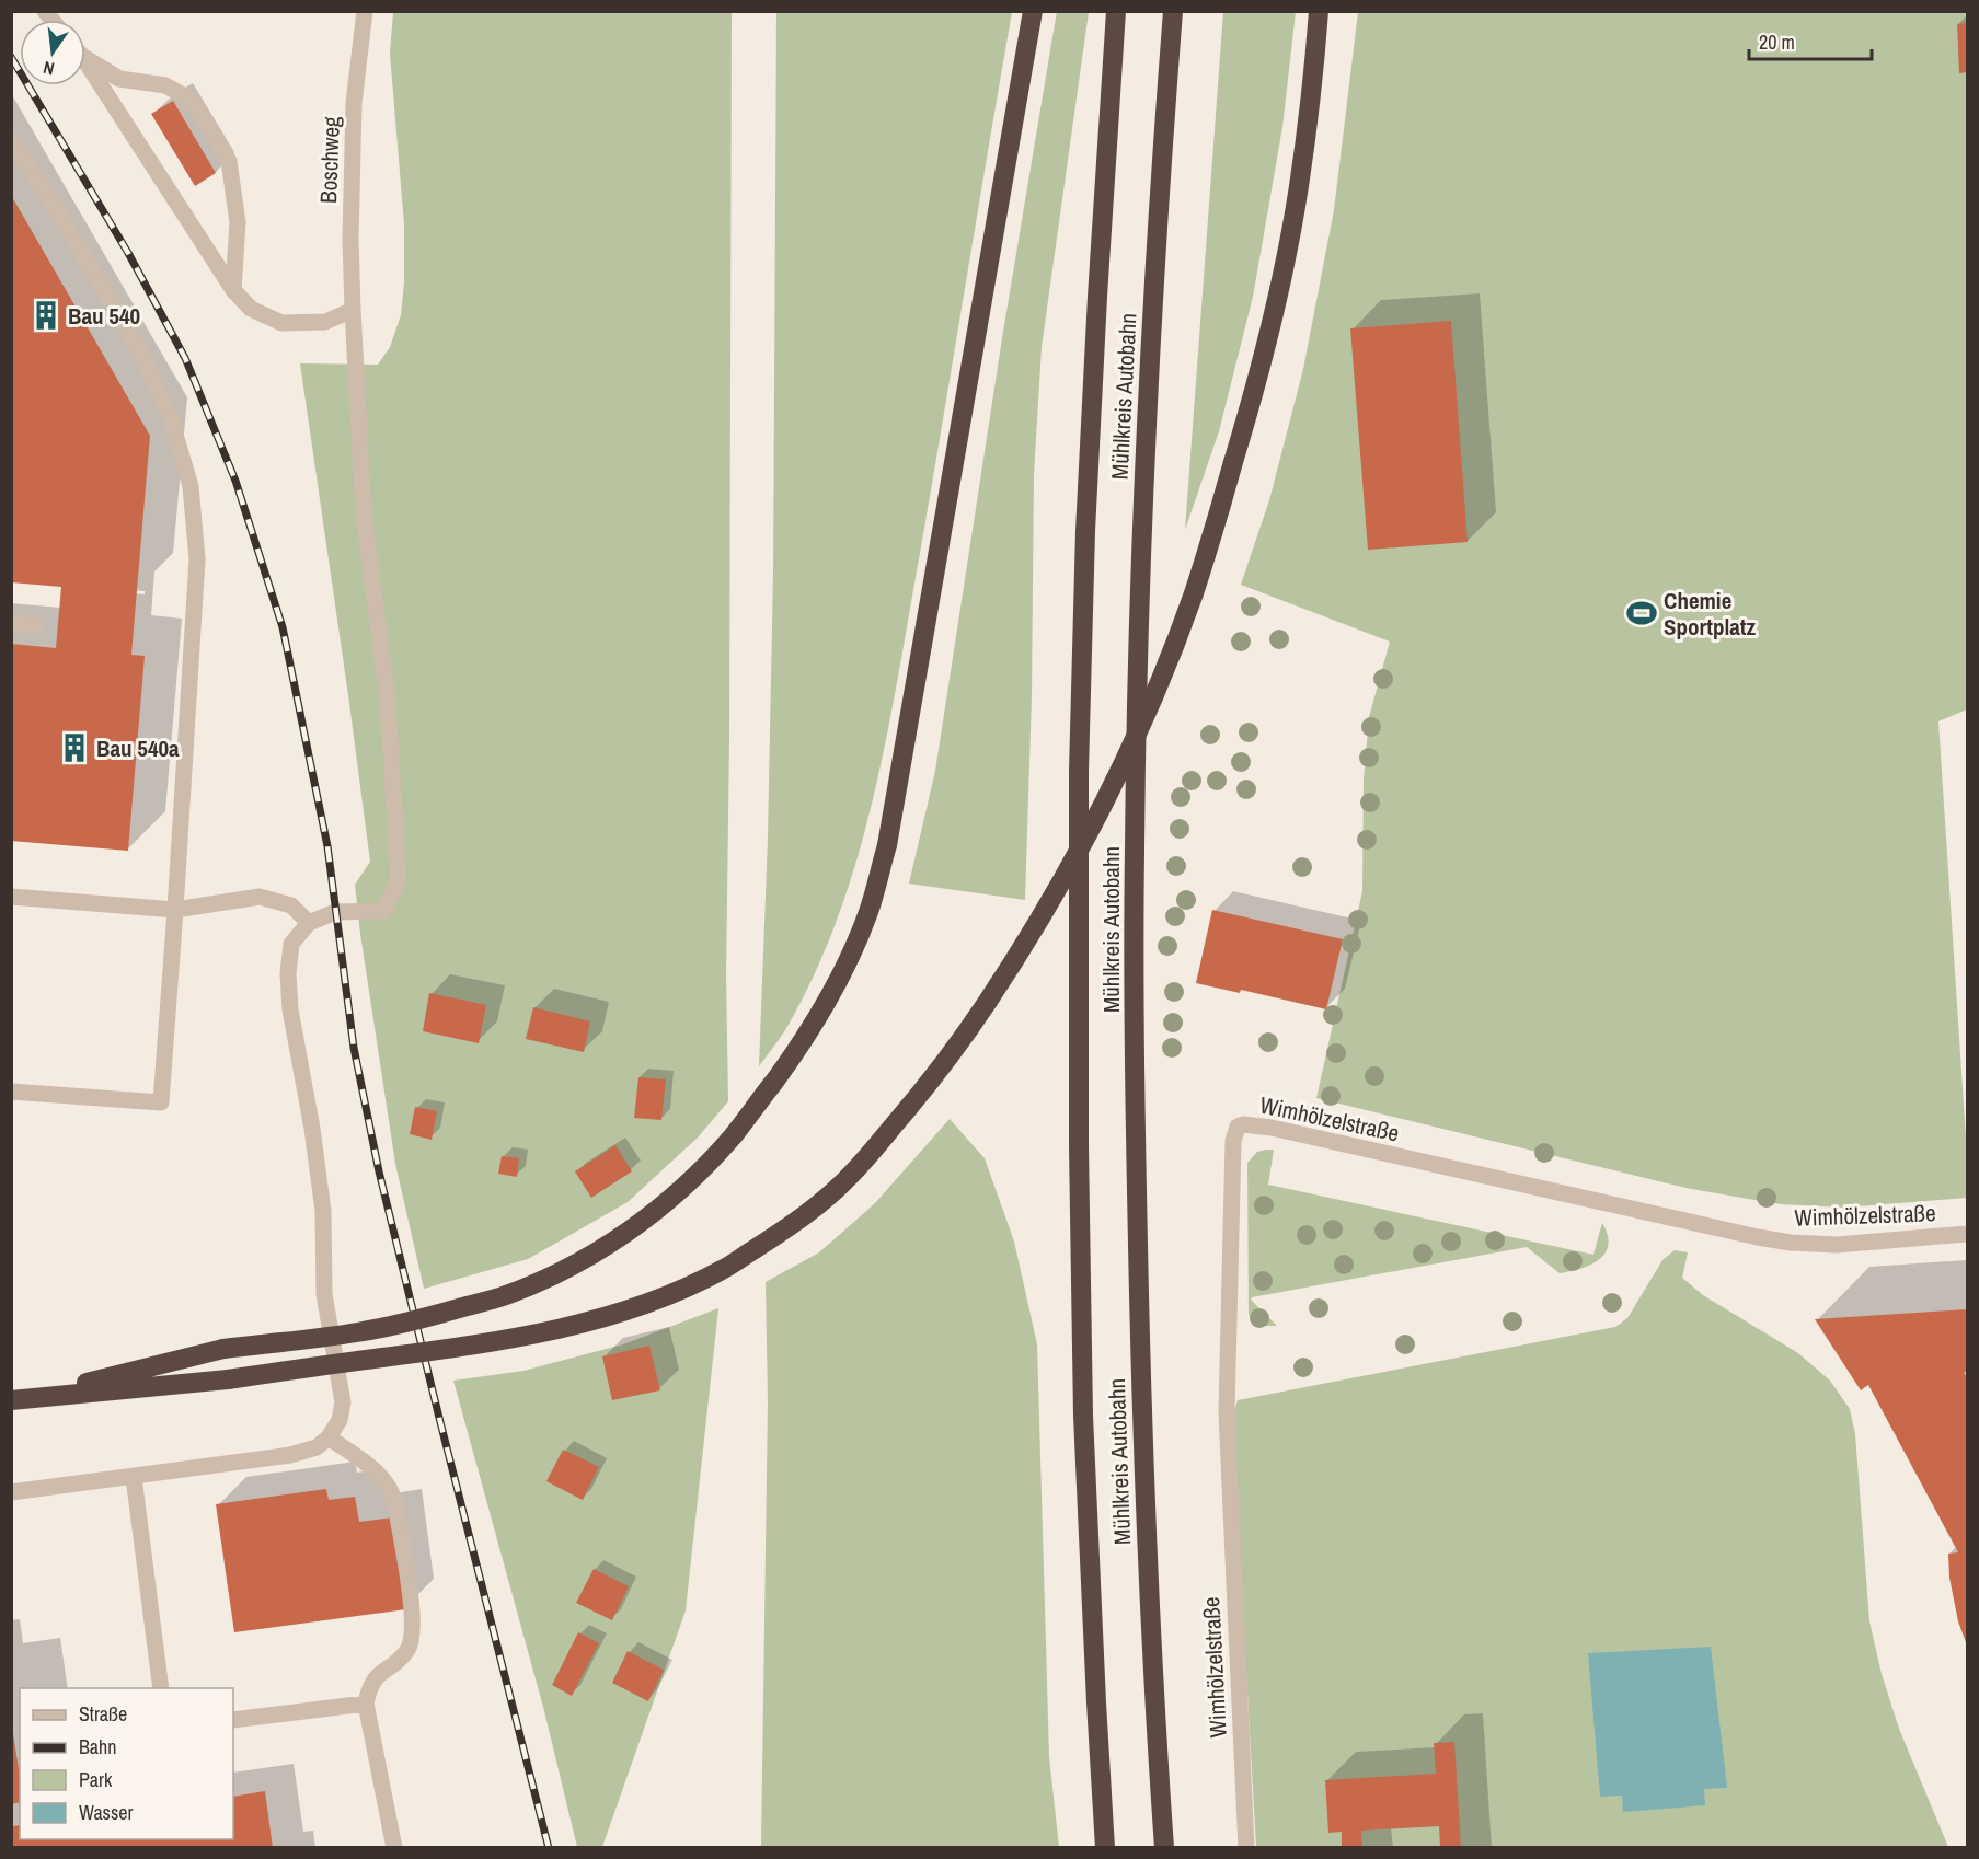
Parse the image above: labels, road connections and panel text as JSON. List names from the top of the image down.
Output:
{
  "streets": {
    "highway": ["Mühlkreis Autobahn"],
    "street": ["Boschweg", "Wimhölzelstraße"]
  },
  "places": {
    "building": ["Bau 540", "Bau 540a"],
    "sports": ["Chemie Sportplatz"]
  },
  "legend": [
    "Straße",
    "Bahn",
    "Park",
    "Wasser"
  ],
  "scale_bar": "20 m",
  "north": "bottom"
}
